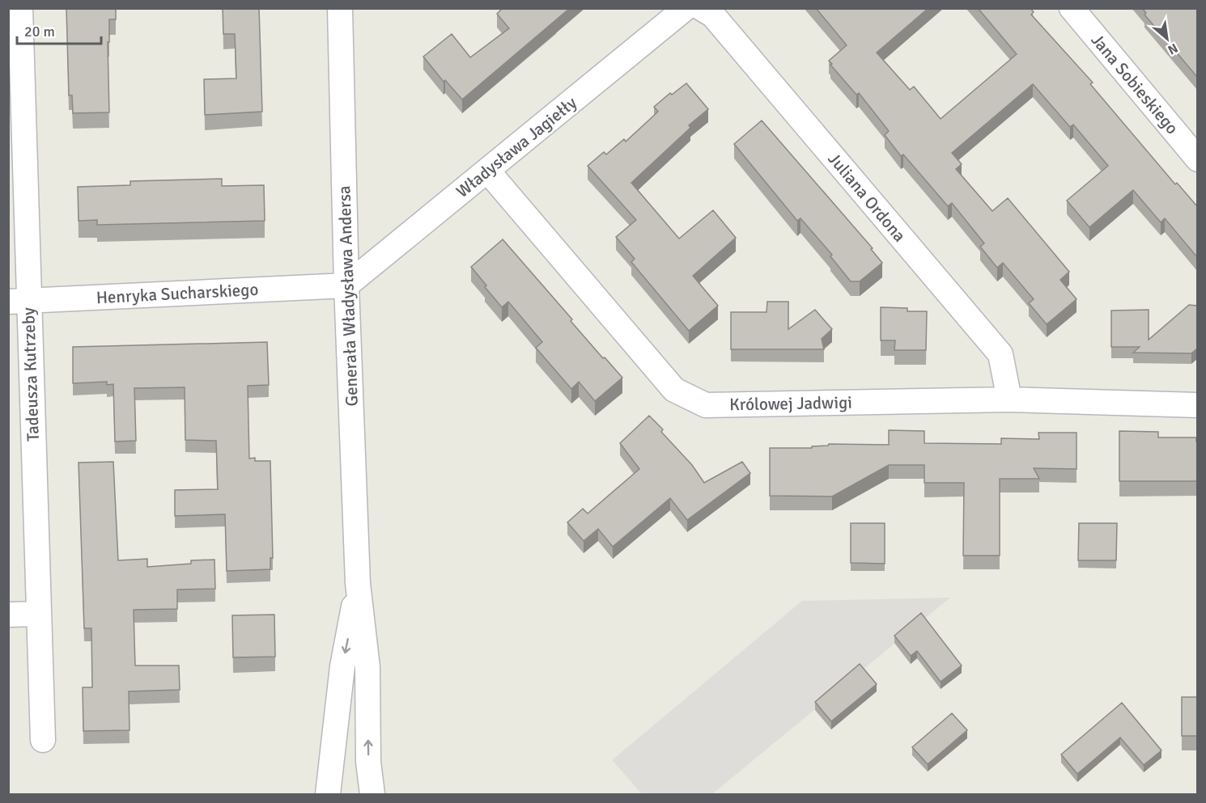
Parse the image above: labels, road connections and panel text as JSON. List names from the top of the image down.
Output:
{
  "streets": {
    "street": [
      "Jana Sobieskiego",
      "Władysława Jagiełły",
      "Juliana Ordona",
      "Henryka Sucharskiego",
      "Generała Władysława Andersa",
      "Tadeusza Kutrzeby",
      "Królowej Jadwigi"
    ]
  },
  "crossings": [
    ["Władysława Jagiełły", "Henryka Sucharskiego"],
    ["Władysława Jagiełły", "Generała Władysława Andersa"],
    ["Władysława Jagiełły", "Królowej Jadwigi"],
    ["Juliana Ordona", "Królowej Jadwigi"],
    ["Henryka Sucharskiego", "Generała Władysława Andersa"],
    ["Henryka Sucharskiego", "Tadeusza Kutrzeby"]
  ],
  "scale_bar": "20 m",
  "north": "bottom right"
}
